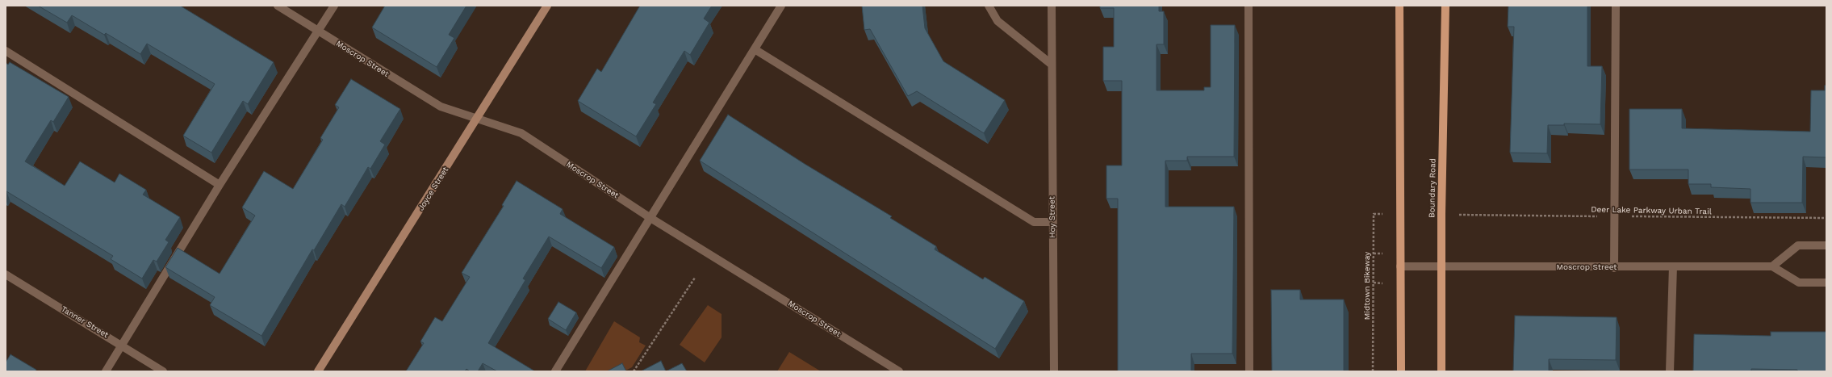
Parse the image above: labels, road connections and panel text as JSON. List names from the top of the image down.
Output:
{
  "streets": {
    "main road": ["Boundary Road", "Joyce Street"],
    "street": ["Moscrop Street", "Hoy Street", "Tanner Street"],
    "path": ["Deer Lake Parkway Urban Trail", "Midtown Bikeway"]
  },
  "crossings": [
    ["Moscrop Street", "Boundary Road"],
    ["Moscrop Street", "Joyce Street"]
  ]
}
